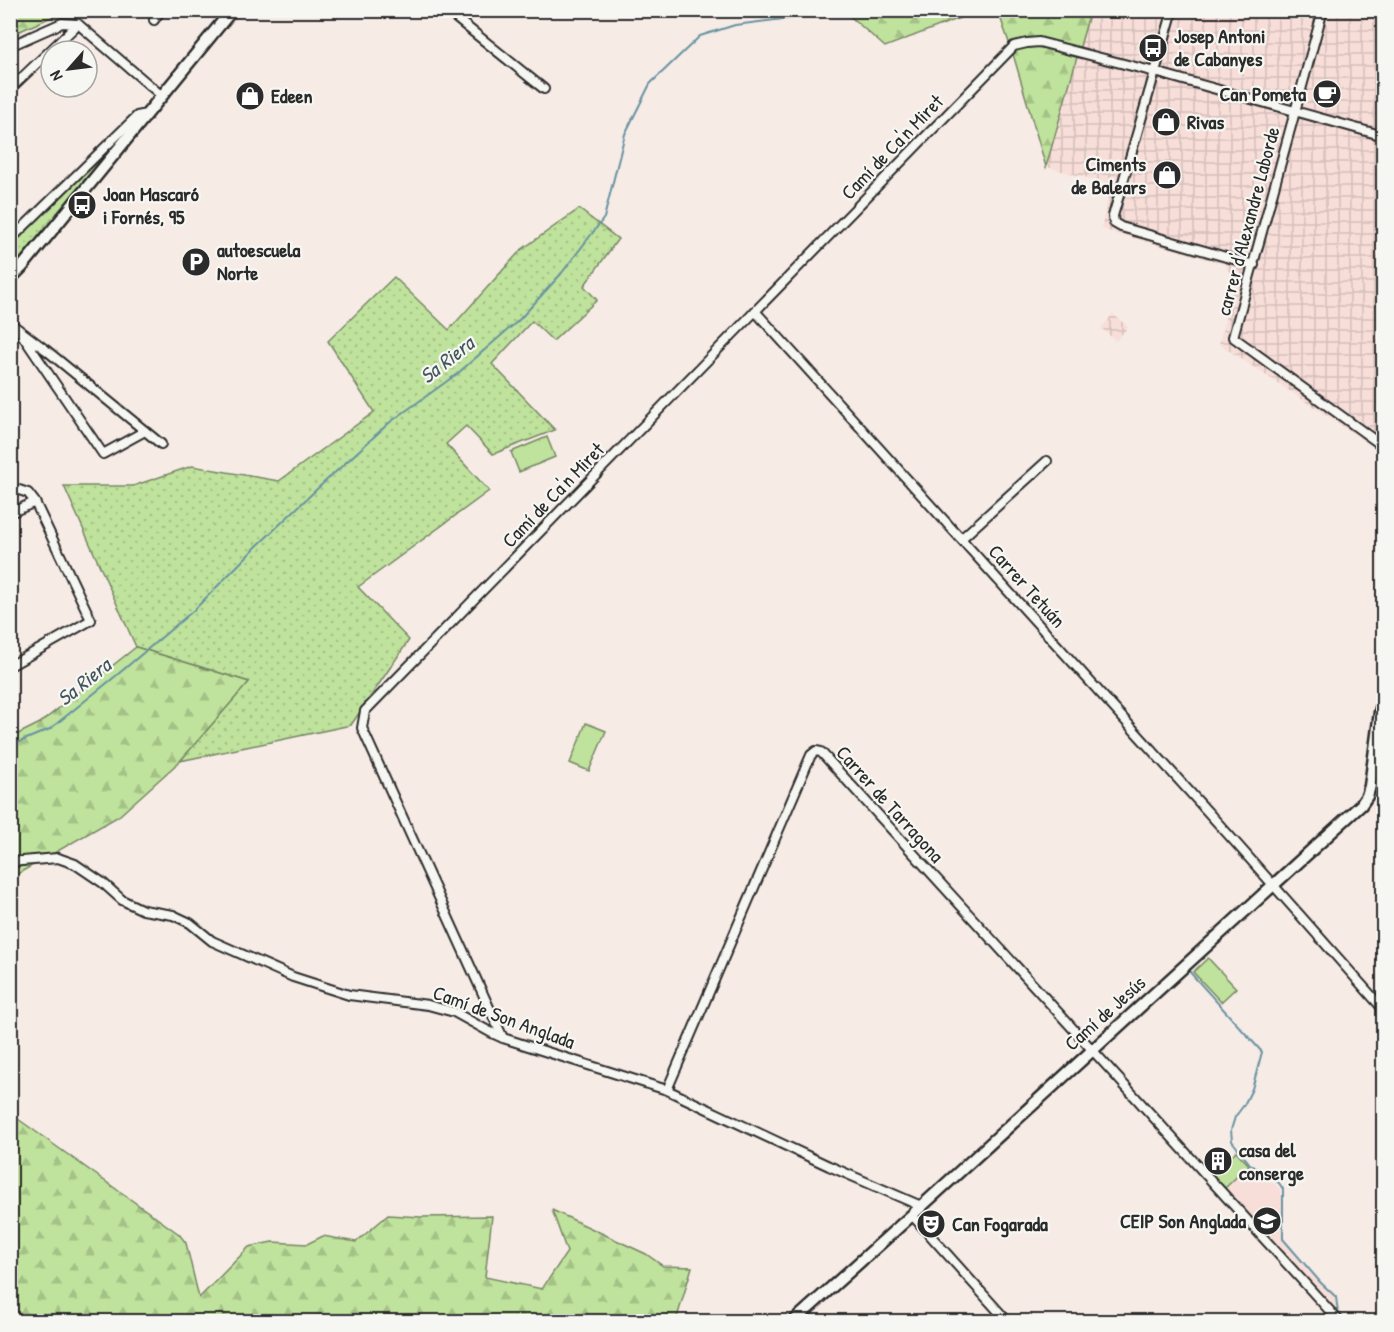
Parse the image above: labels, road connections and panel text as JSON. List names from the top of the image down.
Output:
{
  "streets": {
    "street": [
      "Camí de Ca'n Miret",
      "carrer d'Alexandre Laborde",
      "Carrer Tetuán",
      "Carrer de Tarragona",
      "Camí de Jesús",
      "Camí de Son Anglada"
    ]
  },
  "crossings": [
    ["Camí de Ca'n Miret", "Carrer Tetuán"],
    ["Camí de Ca'n Miret", "Camí de Son Anglada"],
    ["Carrer Tetuán", "Camí de Jesús"],
    ["Carrer de Tarragona", "Camí de Jesús"],
    ["Carrer de Tarragona", "Camí de Son Anglada"],
    ["Camí de Jesús", "Camí de Son Anglada"]
  ],
  "water": ["Sa Riera"],
  "places": {
    "bus stop": ["Josep Antoni de Cabanyes", "Joan Mascaró i Fornés, 95"],
    "cafe": ["Can Pometa"],
    "shop": ["Edeen", "Rivas", "Ciments de Balears"],
    "parking": ["autoescuela Norte"],
    "building": ["casa del conserge"],
    "school or university": ["CEIP Son Anglada"],
    "theatre": ["Can Fogarada"]
  },
  "north": "bottom left"
}
